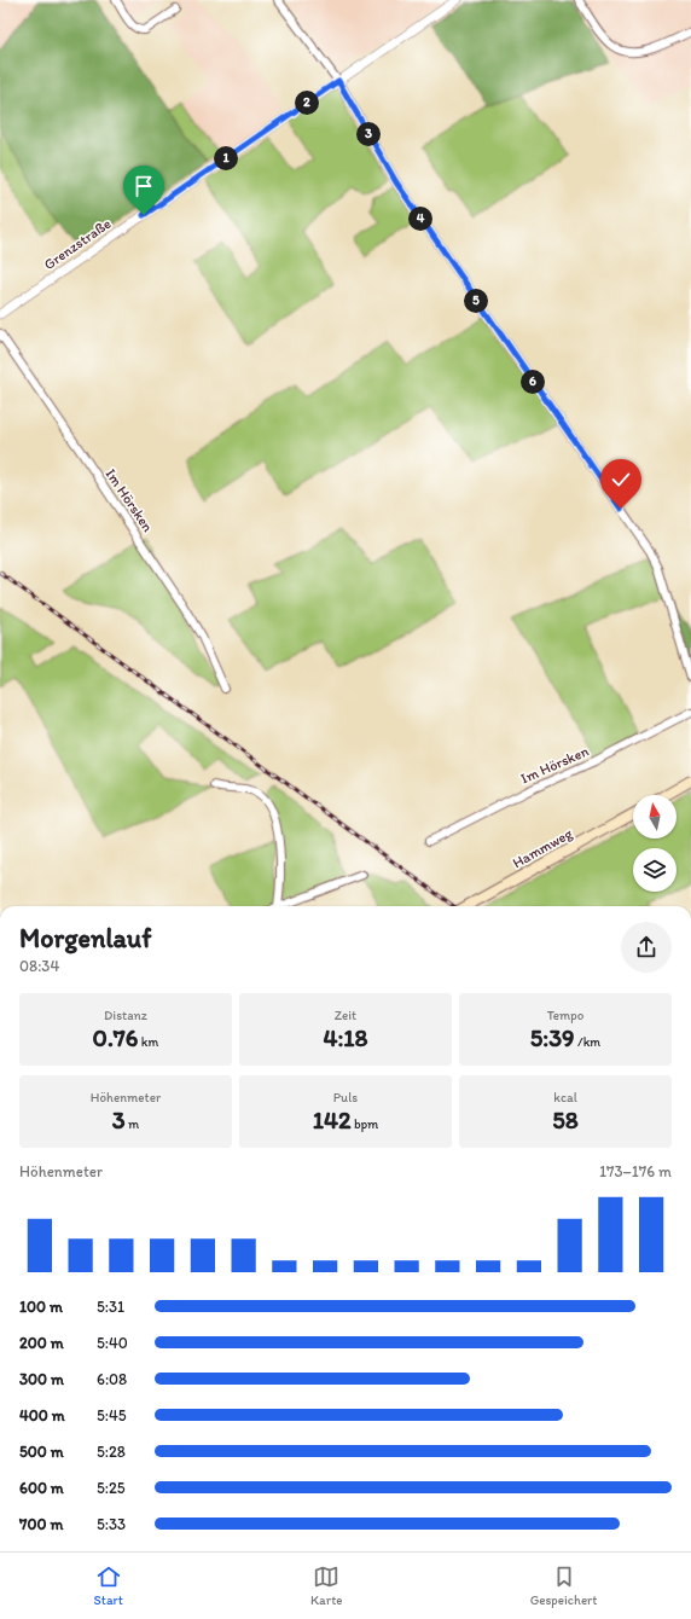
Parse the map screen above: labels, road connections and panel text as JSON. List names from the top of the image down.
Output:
{
  "streets": {
    "main road": ["Hammweg"],
    "street": ["Grenzstraße", "Im Hörsken"]
  },
  "north": "top",
  "page": {
    "pins": [
      "2",
      "3",
      "1",
      "4",
      "5",
      "6"
    ],
    "heading": ["Morgenlauf", "08:34"],
    "stats": [
      ["Distanz", "0.76 km"],
      ["Zeit", "4:18"],
      ["Tempo", "5:39 /km"],
      ["Höhenmeter", "3 m"],
      ["Puls", "142 bpm"],
      ["kcal", "58"]
    ],
    "chart": ["Höhenmeter", "173–176 m"],
    "list": [
      {
        "name": "100 m",
        "note": "5:31"
      },
      {
        "name": "200 m",
        "note": "5:40"
      },
      {
        "name": "300 m",
        "note": "6:08"
      },
      {
        "name": "400 m",
        "note": "5:45"
      },
      {
        "name": "500 m",
        "note": "5:28"
      },
      {
        "name": "600 m",
        "note": "5:25"
      },
      {
        "name": "700 m",
        "note": "5:33"
      }
    ],
    "tabs": ["Start", "Karte", "Gespeichert"]
  }
}
